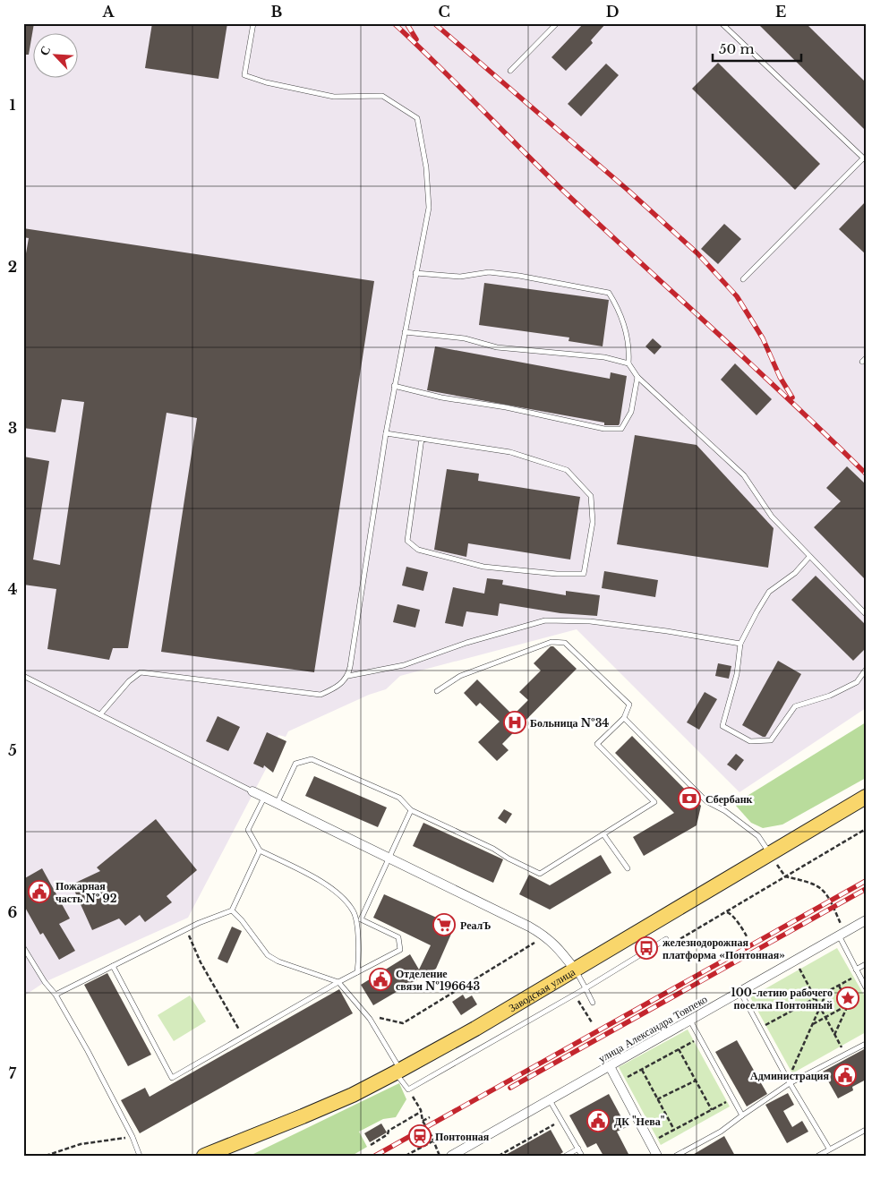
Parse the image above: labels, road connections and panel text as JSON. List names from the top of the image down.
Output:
{
  "streets": {
    "main road": ["Заводская улица"],
    "street": ["улица Александра Товпеко"]
  },
  "places": {
    "hospital": ["Больница №34"],
    "bank": ["Сбербанк"],
    "public building": [
      "Пожарная часть № 92",
      "Отделение связи №196643",
      "Администрация",
      "ДК \"Нева\""
    ],
    "supermarket": ["РеалЪ"],
    "bus stop": ["железнодорожная платформа «Понтонная»"],
    "place": ["100-летию рабочего поселка Понтонный"],
    "station": ["Понтонная"]
  },
  "scale_bar": "50 m",
  "north": "top left",
  "grid": {
    "columns": [
      "A",
      "B",
      "C",
      "D",
      "E"
    ],
    "rows": [
      "1",
      "2",
      "3",
      "4",
      "5",
      "6",
      "7"
    ]
  }
}
